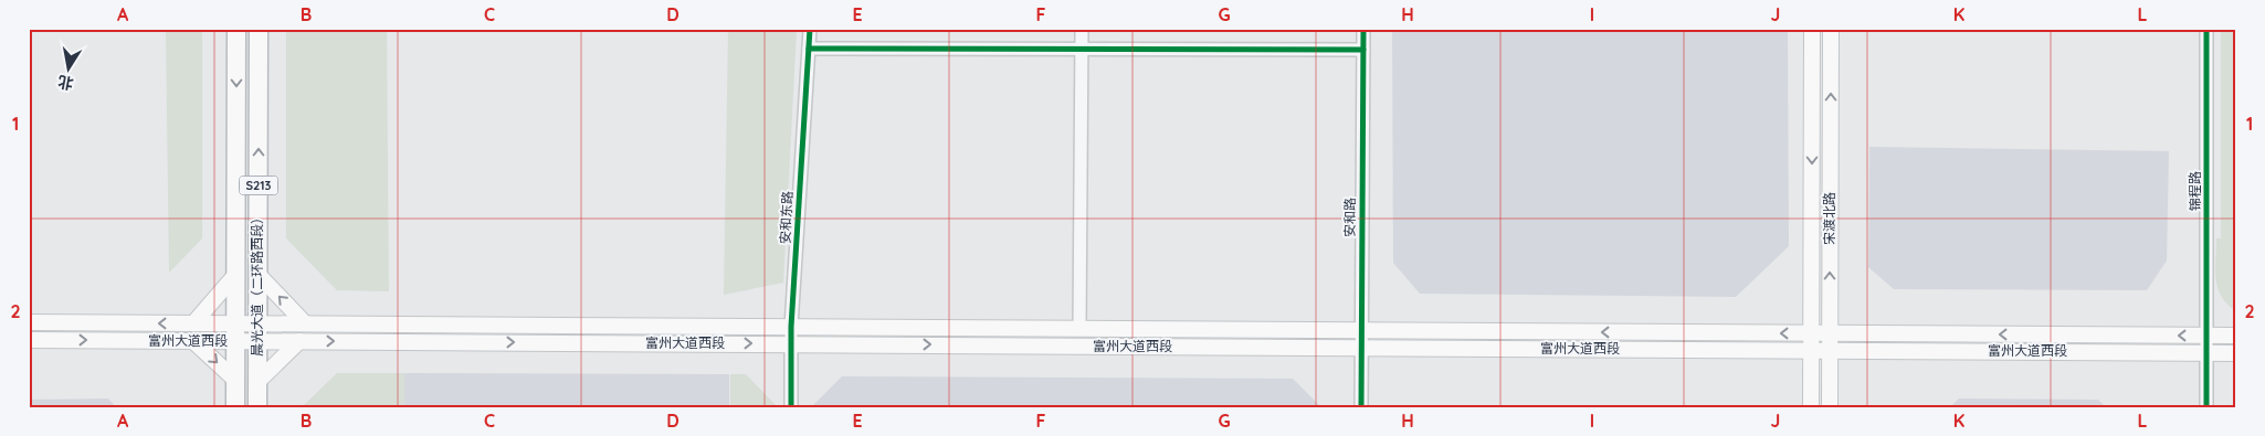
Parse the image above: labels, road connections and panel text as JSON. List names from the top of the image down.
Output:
{
  "streets": {
    "highway": ["S213", "晨光大道（二环路西段）"],
    "main road": ["宋渡北路", "富州大道西段"],
    "street": ["锦程路", "安和东路", "安和路"]
  },
  "crossings": [
    ["锦程路", "富州大道西段"],
    ["安和东路", "富州大道西段"],
    ["安和路", "富州大道西段"],
    ["宋渡北路", "富州大道西段"],
    ["晨光大道（二环路西段）", "富州大道西段"]
  ],
  "north": "bottom",
  "grid": {
    "columns": [
      "A",
      "B",
      "C",
      "D",
      "E",
      "F",
      "G",
      "H",
      "I",
      "J",
      "K",
      "L"
    ],
    "rows": ["1", "2"]
  }
}
